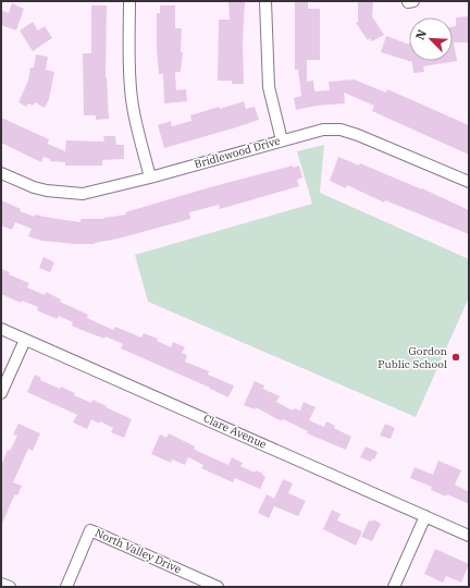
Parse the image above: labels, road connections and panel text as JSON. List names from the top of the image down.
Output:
{
  "streets": {
    "street": ["Bridlewood Drive", "Clare Avenue", "North Valley Drive"]
  },
  "places": ["Gordon Public School"],
  "north": "top left"
}
